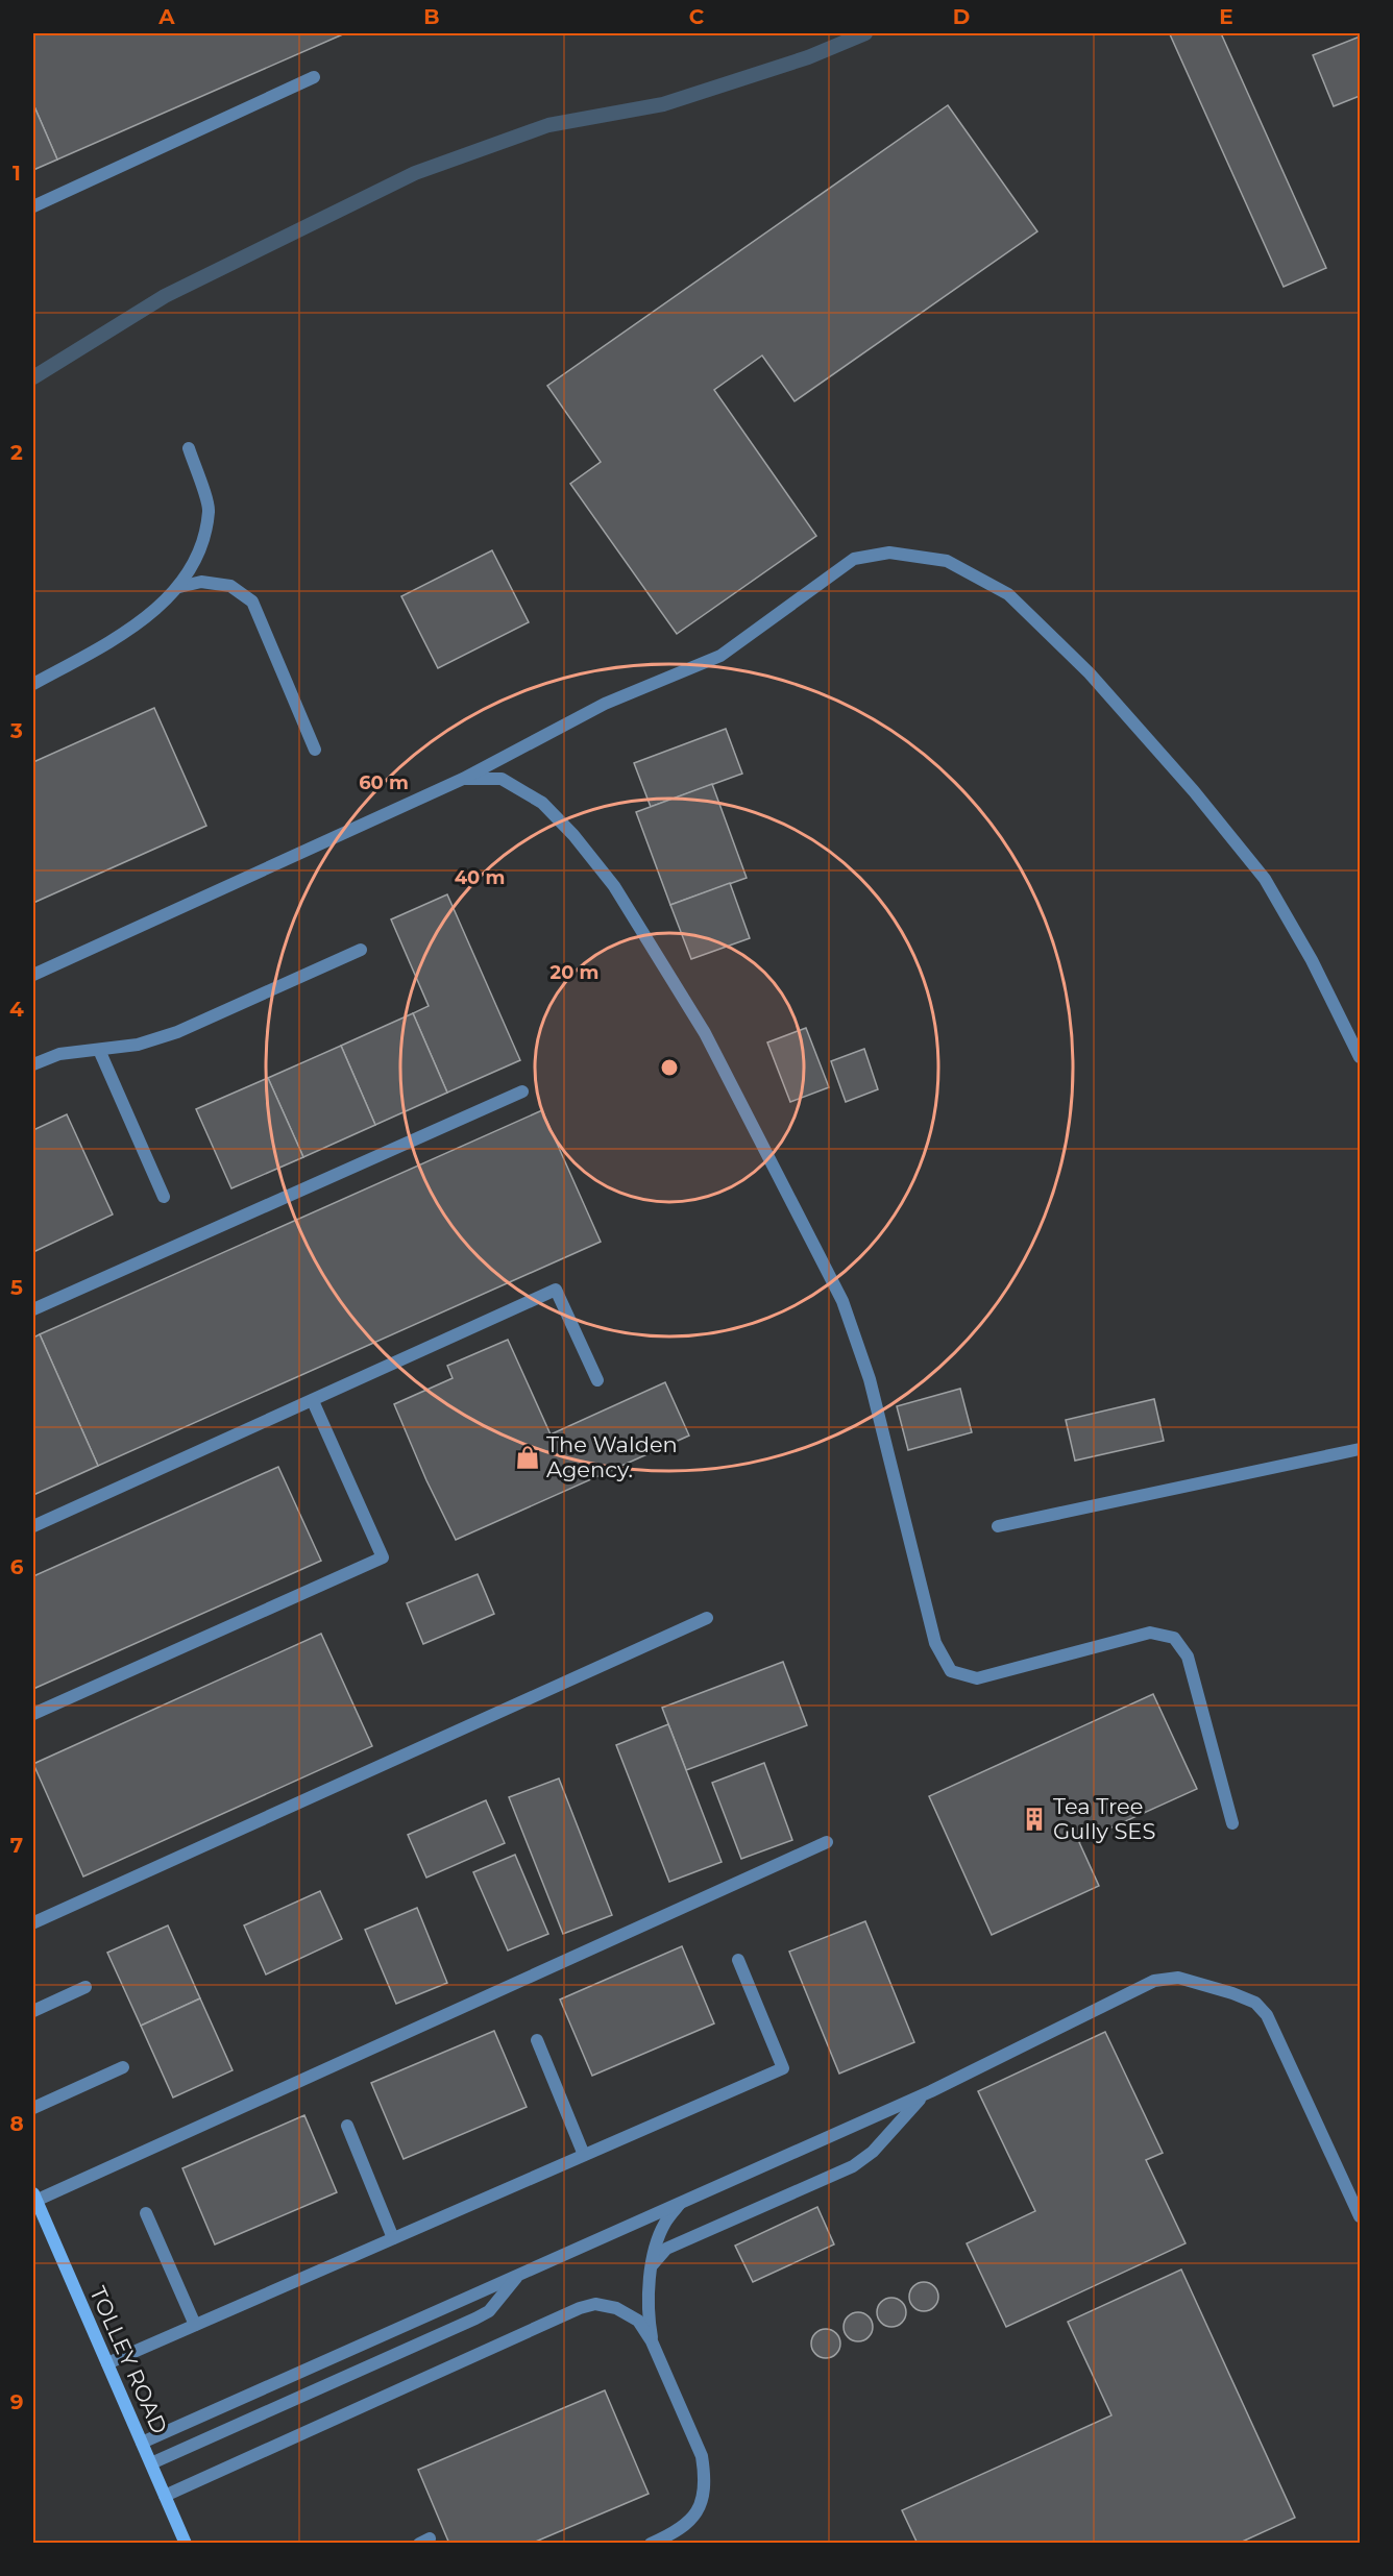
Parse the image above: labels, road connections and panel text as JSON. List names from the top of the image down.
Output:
{
  "streets": {
    "main road": ["TOLLEY ROAD"]
  },
  "places": {
    "shop": ["The Walden Agency."],
    "building": ["Tea Tree Gully SES"]
  },
  "grid": {
    "columns": [
      "A",
      "B",
      "C",
      "D",
      "E"
    ],
    "rows": [
      "1",
      "2",
      "3",
      "4",
      "5",
      "6",
      "7",
      "8",
      "9"
    ]
  },
  "rings": ["60 m", "40 m", "20 m"]
}
